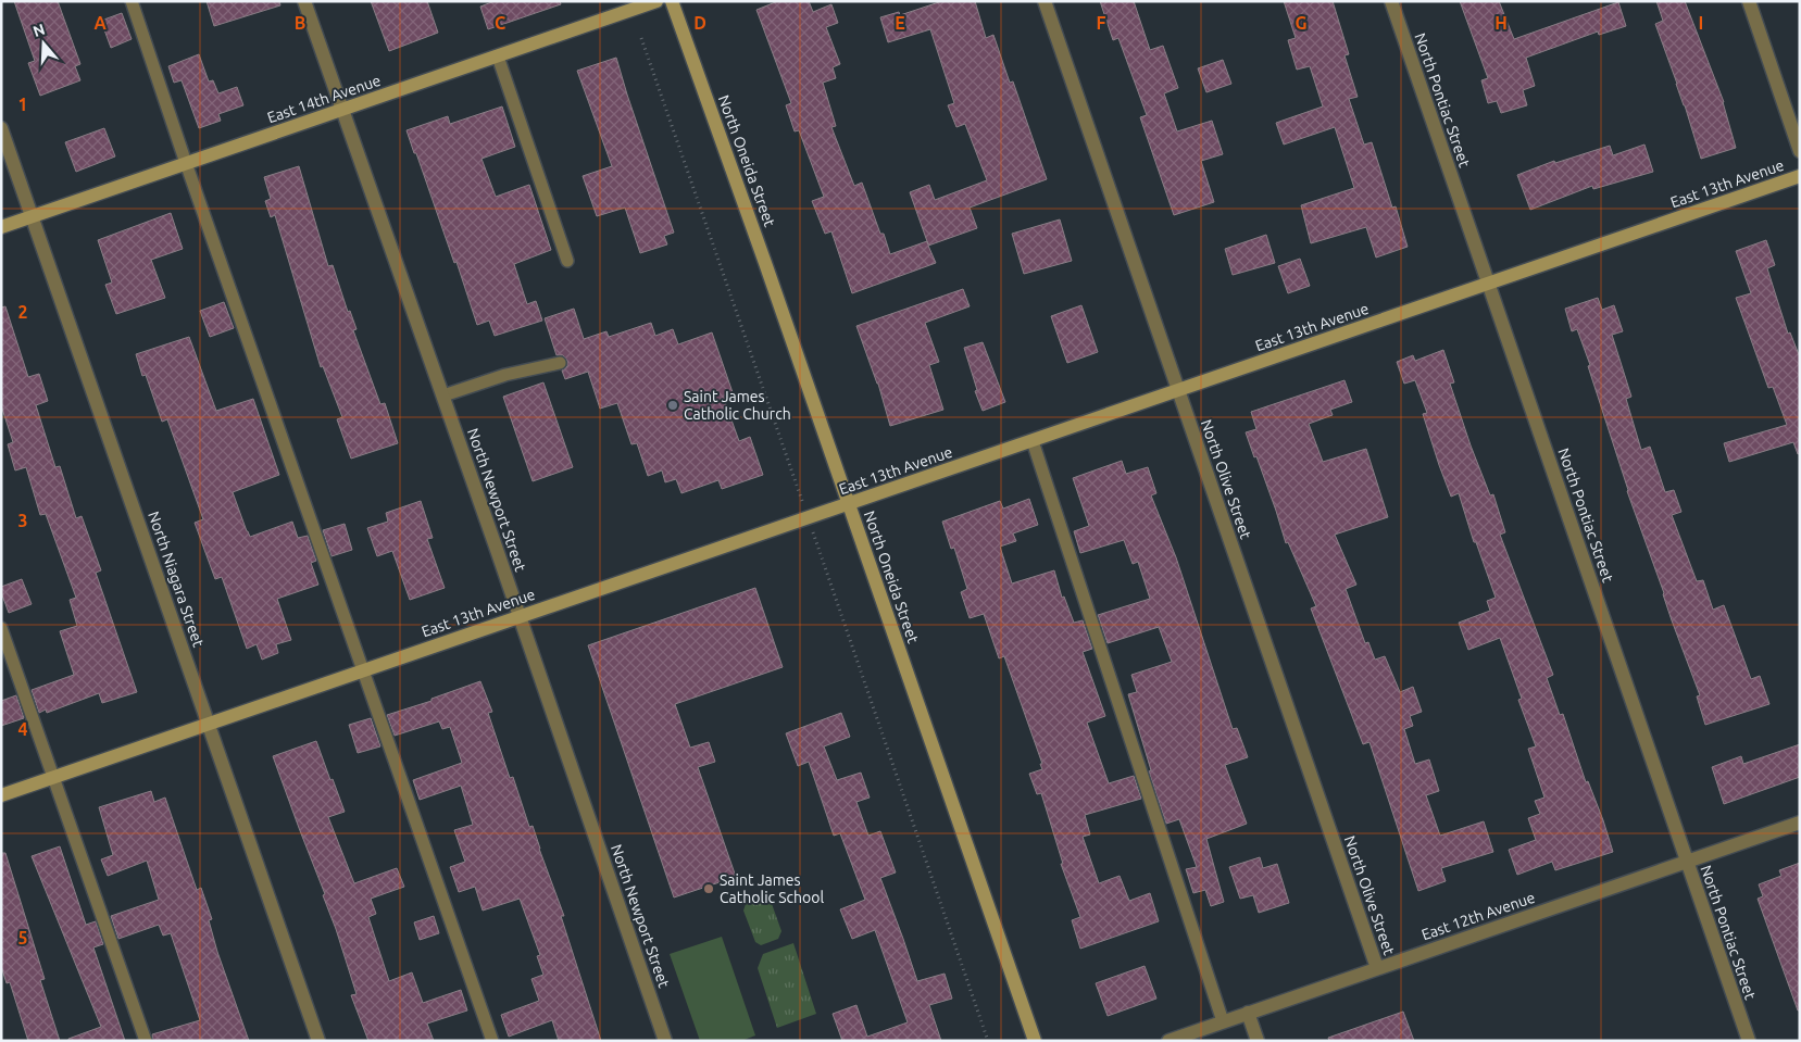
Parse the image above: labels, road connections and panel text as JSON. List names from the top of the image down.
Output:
{
  "streets": {
    "main road": ["East 14th Avenue", "North Oneida Street", "East 13th Avenue"],
    "street": [
      "North Pontiac Street",
      "North Olive Street",
      "North Newport Street",
      "North Niagara Street",
      "East 12th Avenue"
    ]
  },
  "crossings": [
    ["East 14th Avenue", "North Newport Street"],
    ["East 14th Avenue", "North Niagara Street"],
    ["North Pontiac Street", "East 13th Avenue"],
    ["North Pontiac Street", "East 12th Avenue"],
    ["North Oneida Street", "East 13th Avenue"],
    ["East 13th Avenue", "North Olive Street"],
    ["East 13th Avenue", "North Newport Street"],
    ["East 13th Avenue", "North Niagara Street"],
    ["North Olive Street", "East 12th Avenue"]
  ],
  "places": ["Saint James Catholic Church", "Saint James Catholic School"],
  "north": "top",
  "grid": {
    "columns": [
      "A",
      "B",
      "C",
      "D",
      "E",
      "F",
      "G",
      "H",
      "I"
    ],
    "rows": [
      "1",
      "2",
      "3",
      "4",
      "5"
    ]
  }
}
